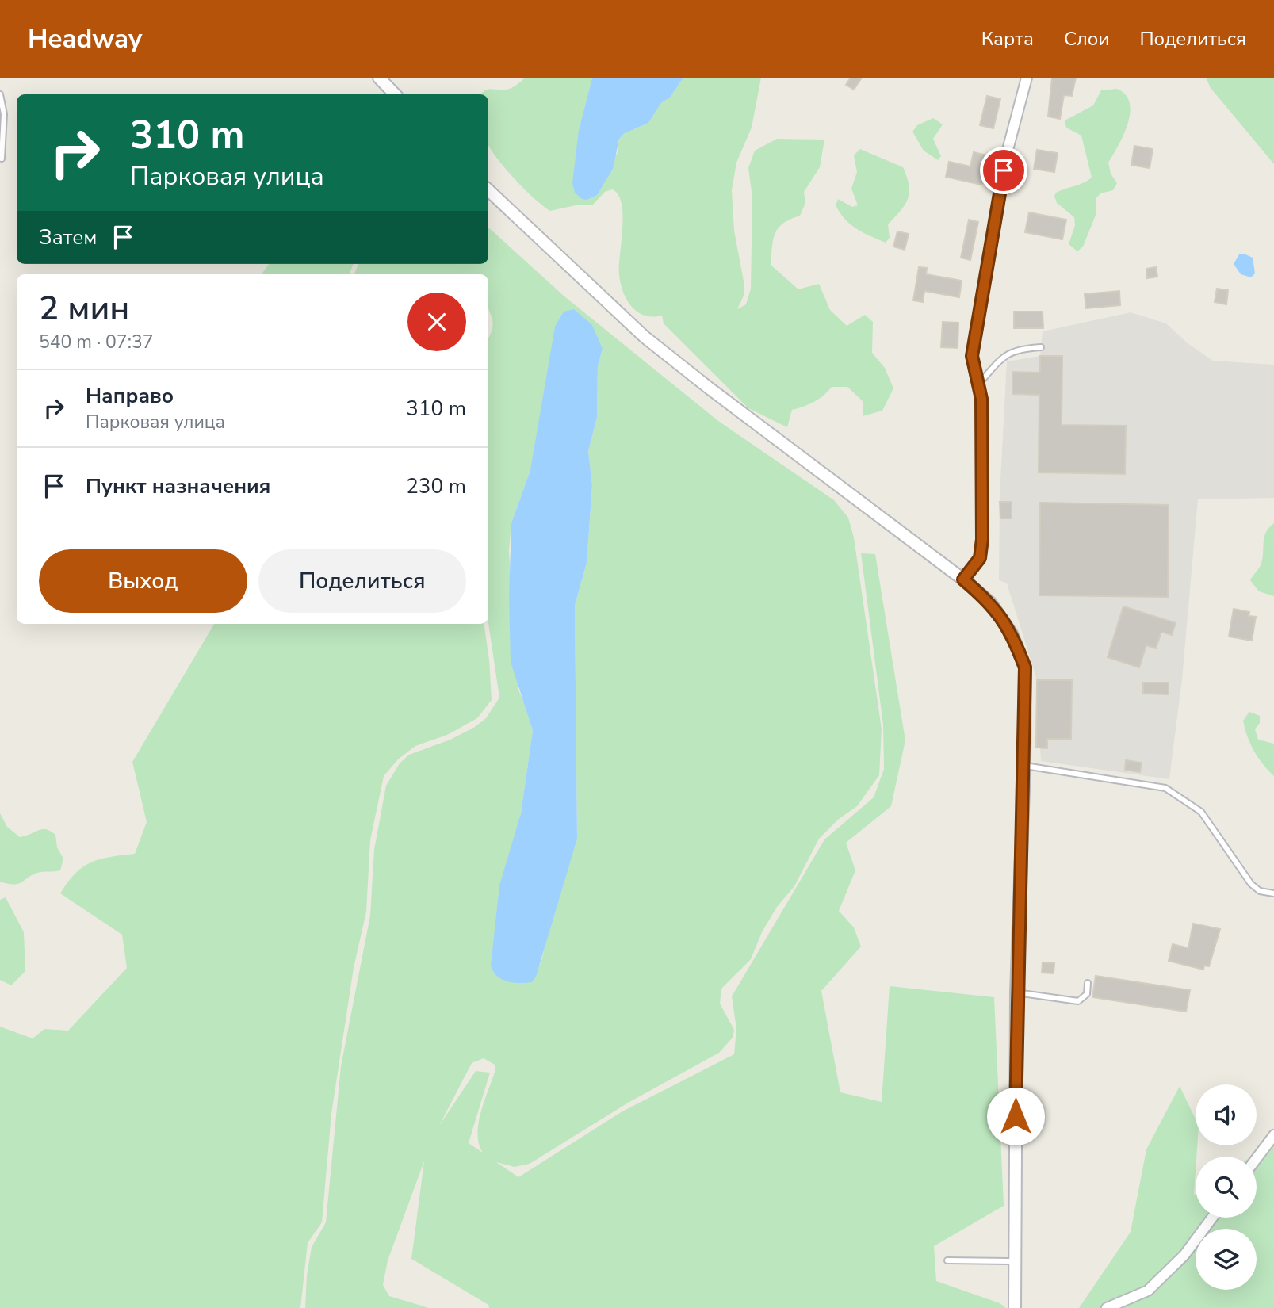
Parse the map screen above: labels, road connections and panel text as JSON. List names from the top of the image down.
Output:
{
  "page": {
    "header": "Headway",
    "nav": ["Карта", "Слои", "Поделиться"],
    "turn": ["310 m", "Парковая улица"],
    "then": "Затем",
    "heading": ["2 мин", "540 m · 07:37"],
    "list": [
      {
        "name": "Направо",
        "note": "Парковая улица",
        "value": "310 m"
      },
      {
        "name": "Пункт назначения",
        "value": "230 m"
      }
    ],
    "buttons": ["Выход", "Поделиться"]
  }
}
